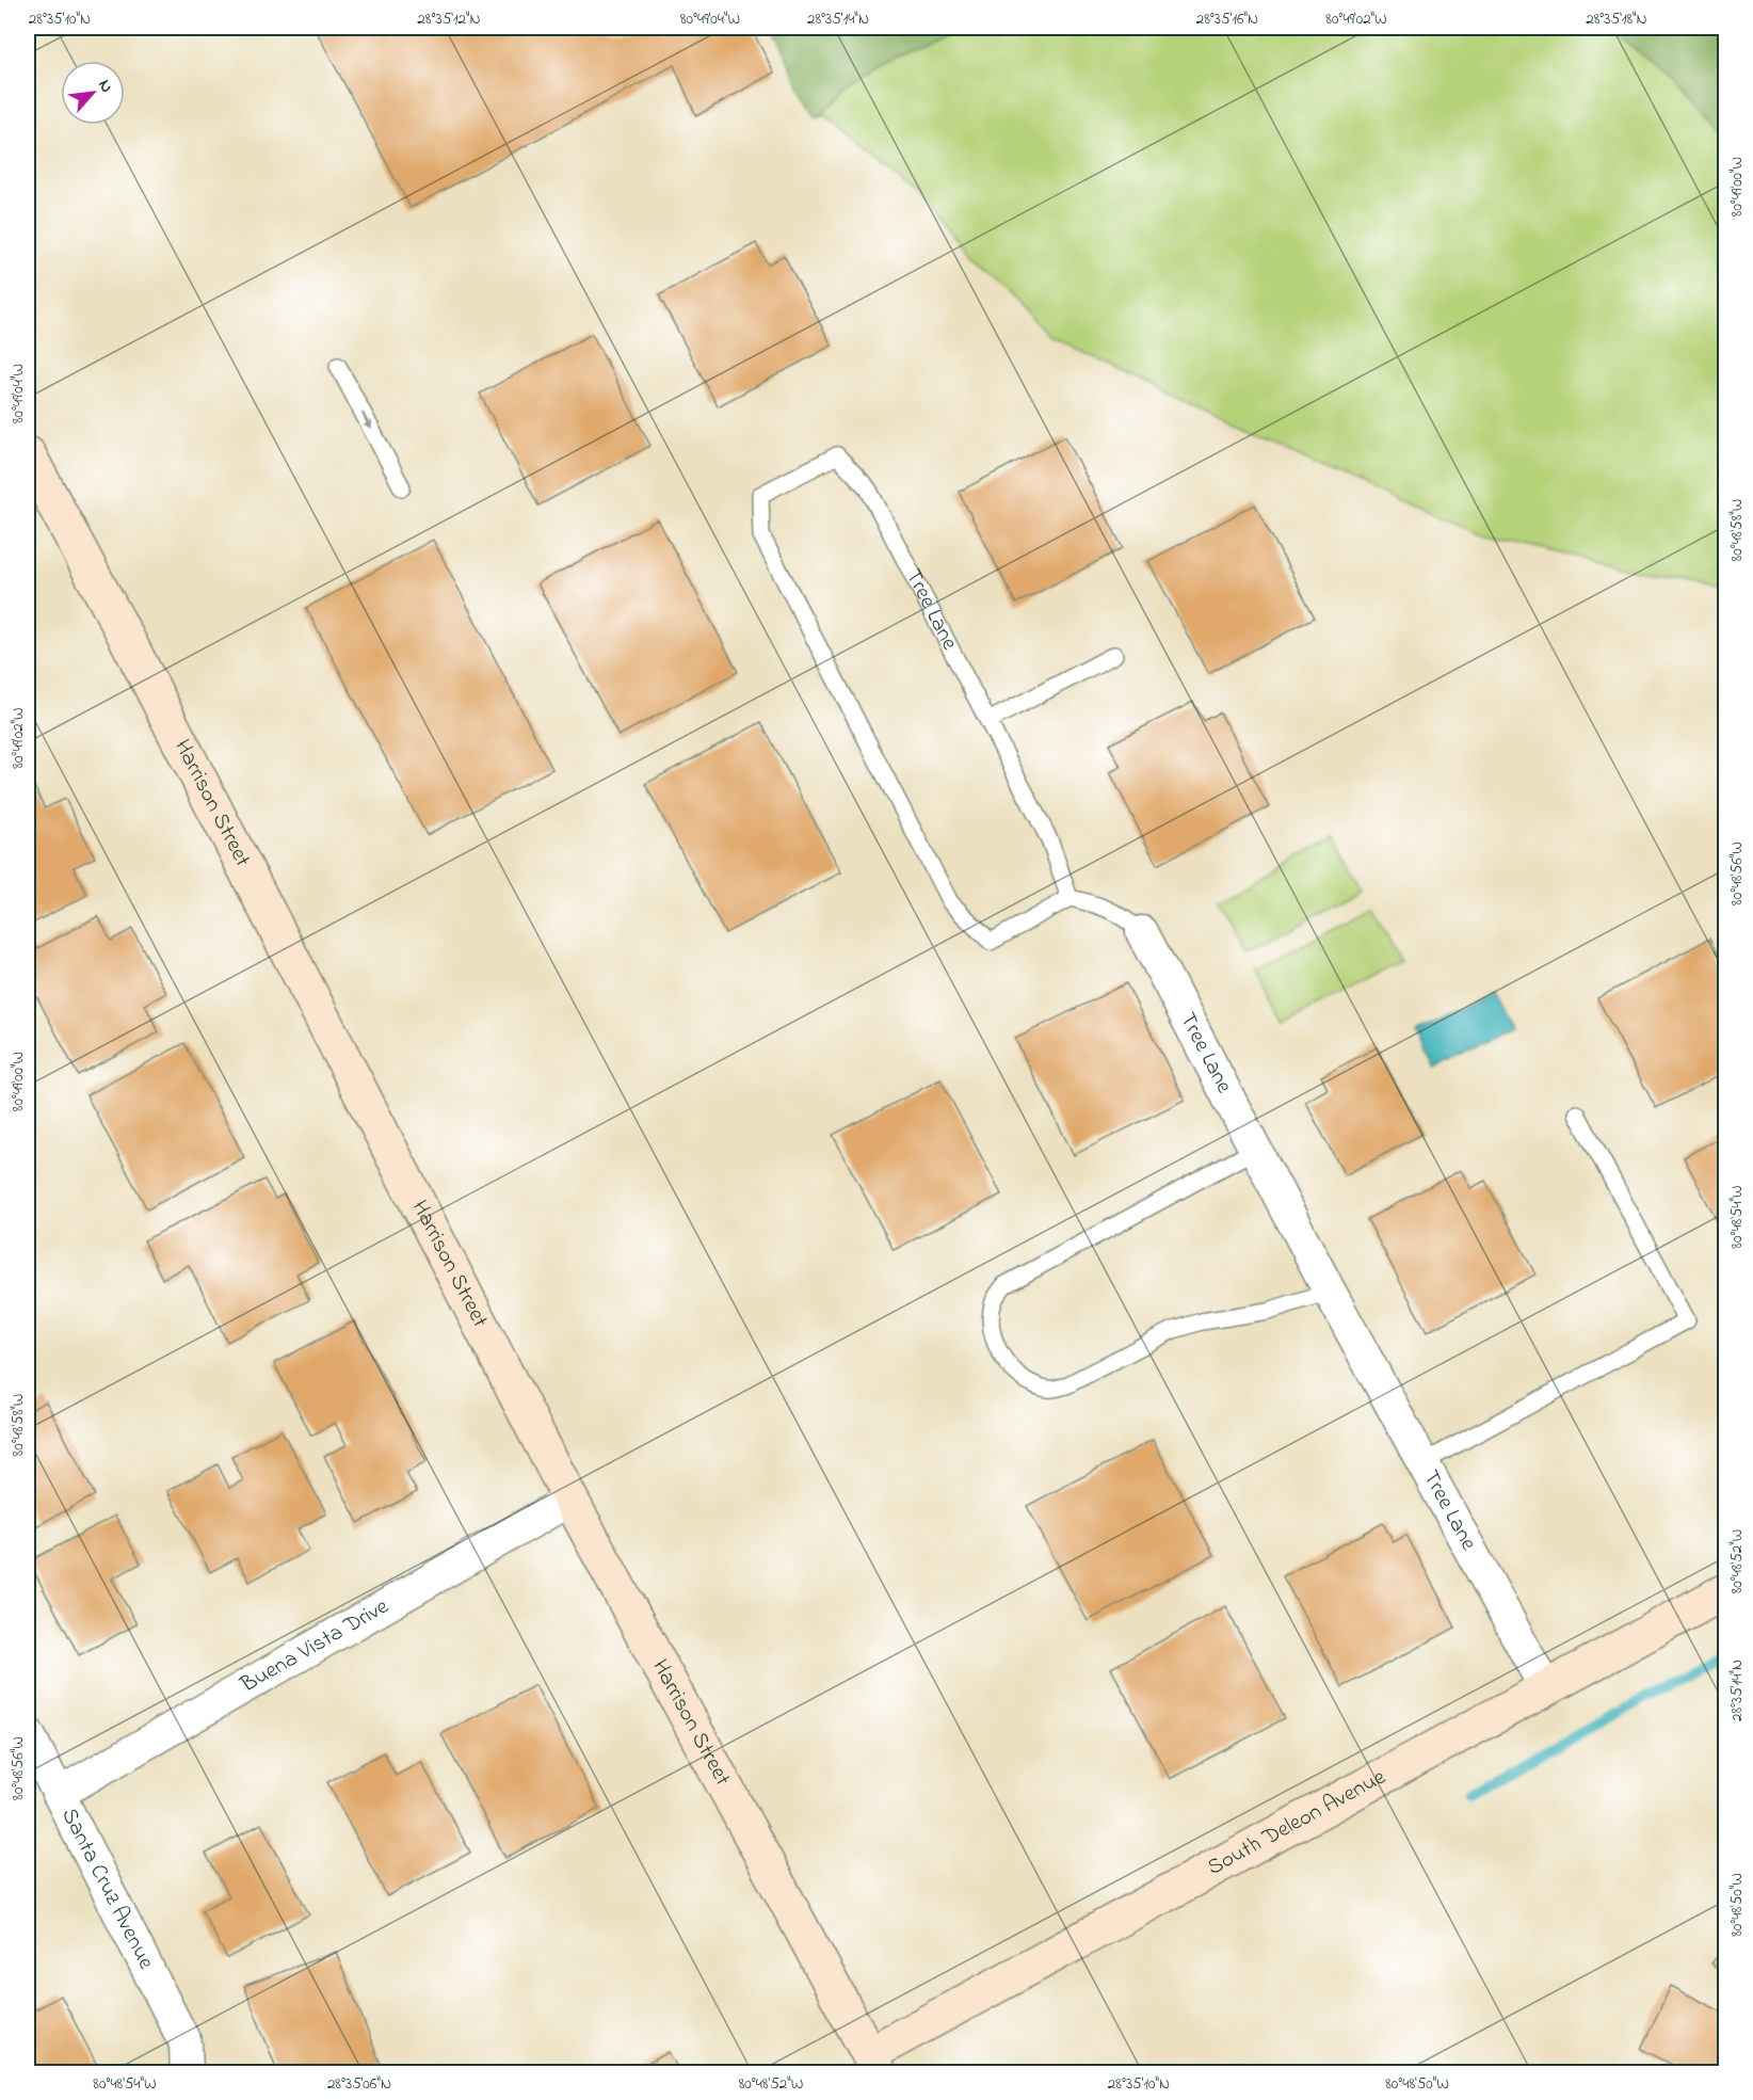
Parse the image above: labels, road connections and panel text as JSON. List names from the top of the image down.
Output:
{
  "streets": {
    "street": [
      "Tree Lane",
      "Harrison Street",
      "Buena Vista Drive",
      "South Deleon Avenue",
      "Santa Cruz Avenue"
    ]
  },
  "crossings": [
    ["Tree Lane", "South Deleon Avenue"],
    ["Harrison Street", "Buena Vista Drive"],
    ["Harrison Street", "South Deleon Avenue"],
    ["Buena Vista Drive", "Santa Cruz Avenue"]
  ],
  "north": "top right",
  "coordinates": [
    "28°35'10\"N",
    "28°35'12\"N",
    "80°49'04\"W",
    "28°35'14\"N",
    "28°35'16\"N",
    "80°49'02\"W",
    "28°35'18\"N",
    "80°49'00\"W",
    "80°48'58\"W",
    "80°48'56\"W",
    "80°48'54\"W",
    "80°48'52\"W",
    "80°48'50\"W",
    "28°35'06\"N"
  ]
}
